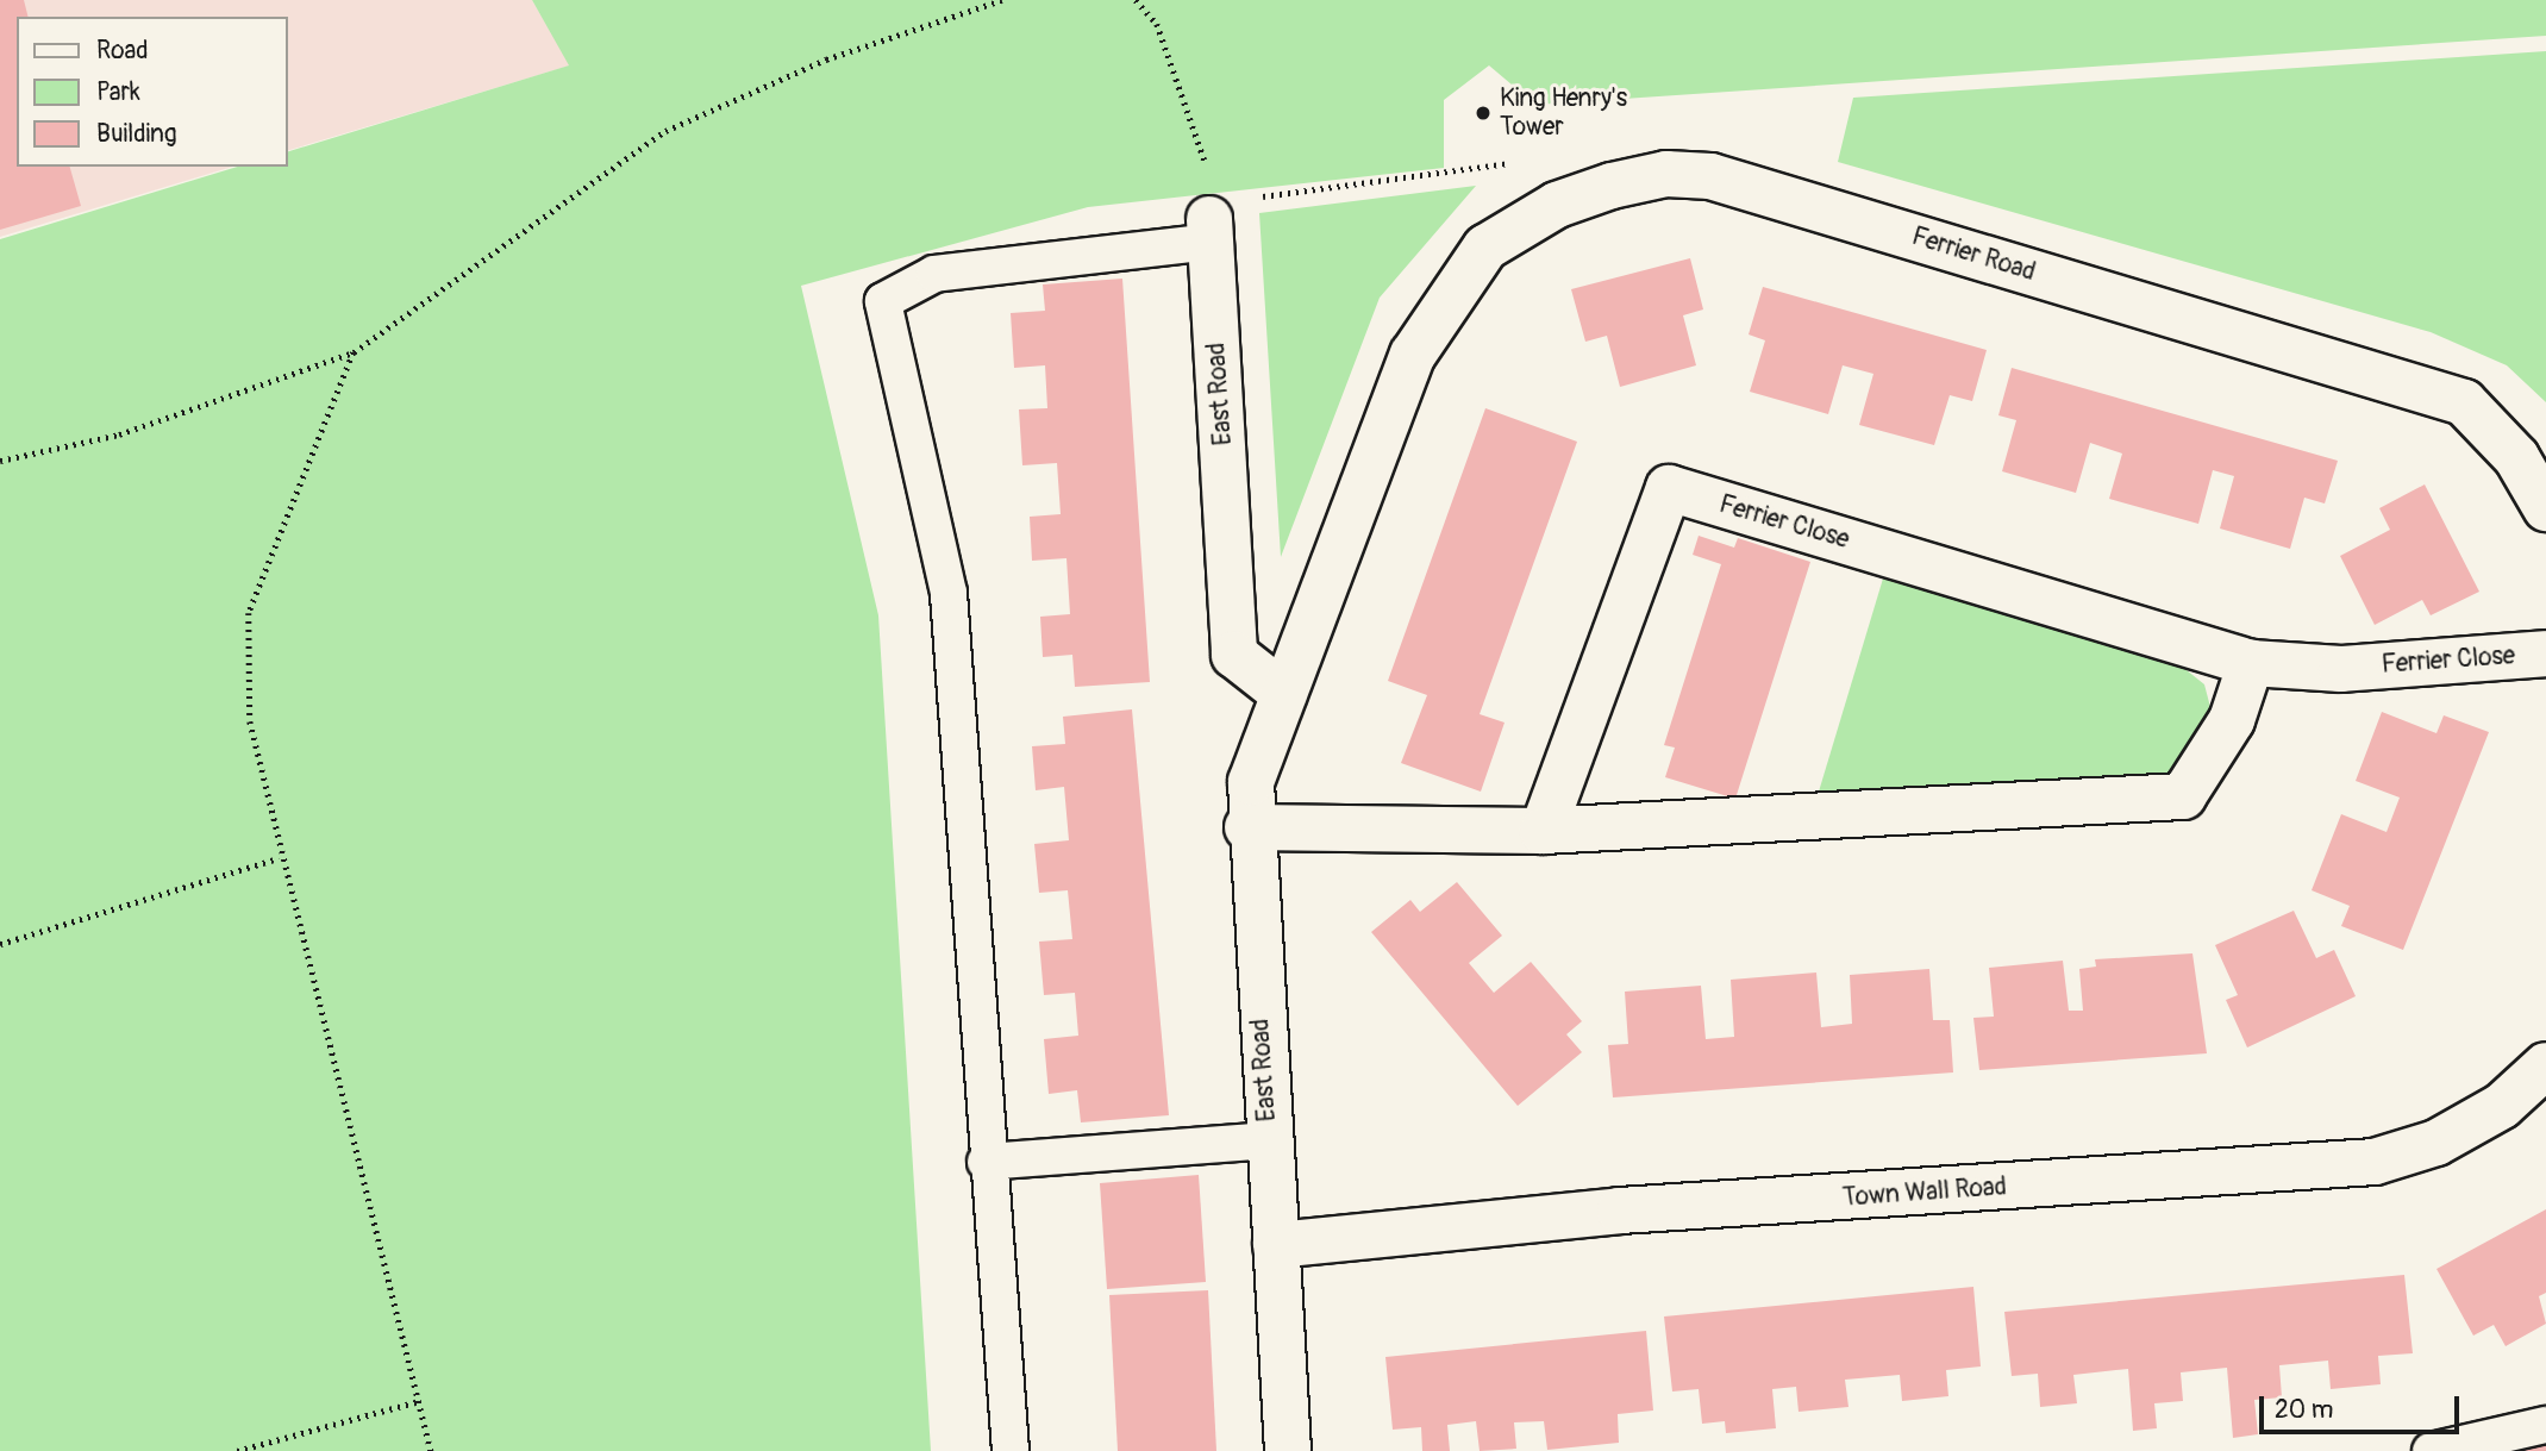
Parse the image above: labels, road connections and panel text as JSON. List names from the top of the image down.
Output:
{
  "streets": {
    "street": [
      "Ferrier Road",
      "East Road",
      "Ferrier Close",
      "Town Wall Road"
    ]
  },
  "crossings": [
    ["Ferrier Road", "East Road"],
    ["East Road", "Town Wall Road"]
  ],
  "places": ["King Henry's Tower"],
  "legend": ["Road", "Park", "Building"],
  "scale_bar": "20 m"
}
